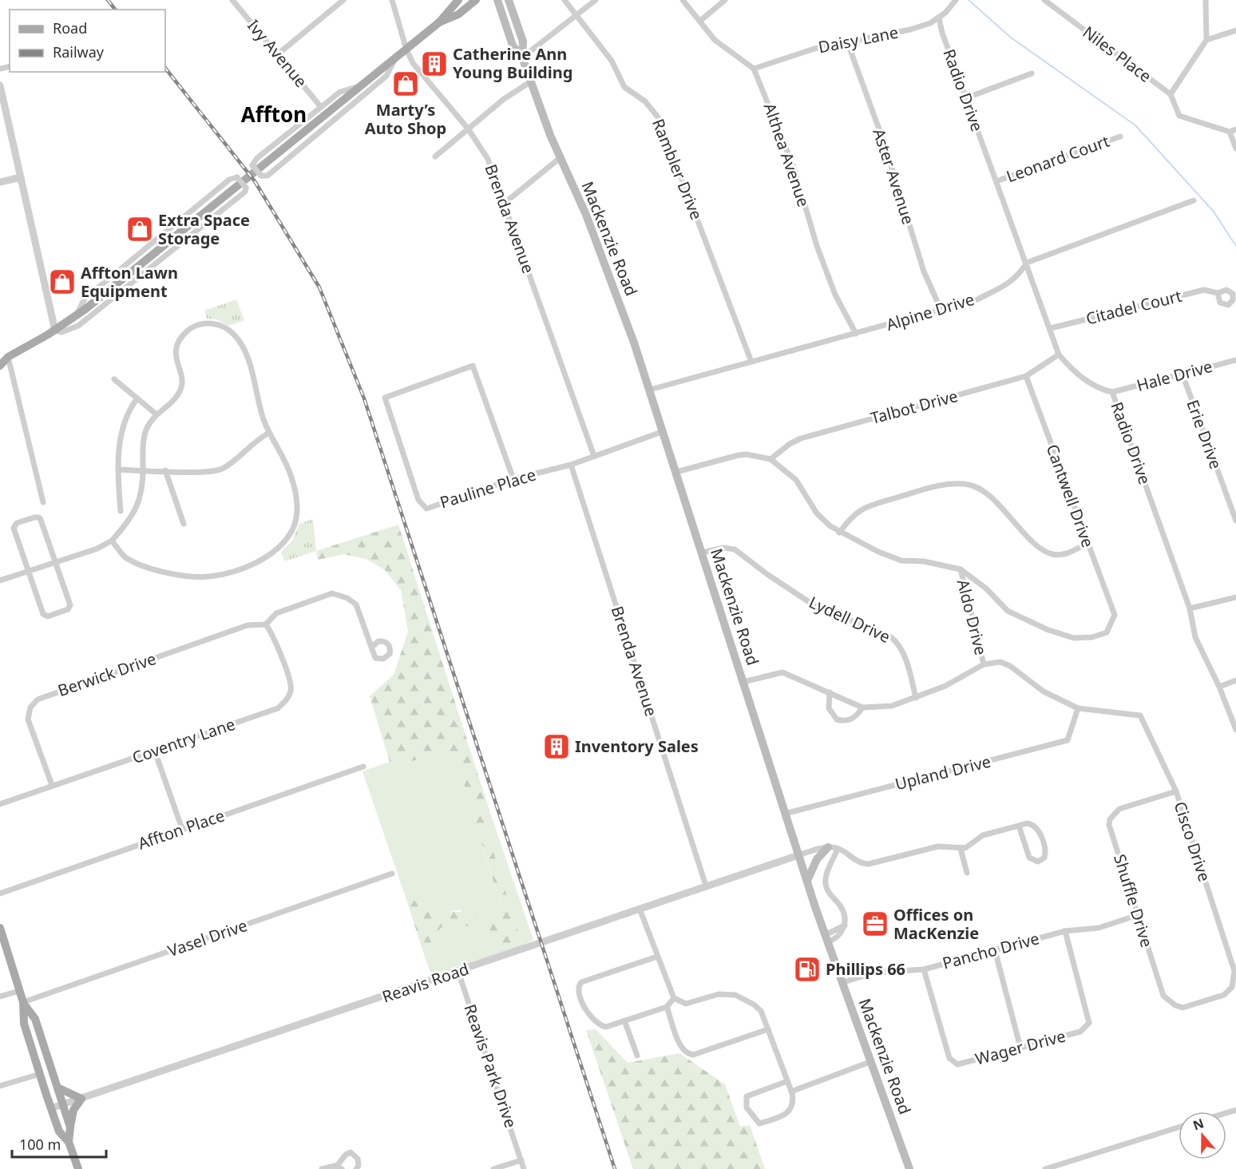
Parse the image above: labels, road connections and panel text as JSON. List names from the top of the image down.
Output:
{
  "streets": {
    "main road": ["Mackenzie Road"],
    "street": [
      "Daisy Lane",
      "Ivy Avenue",
      "Niles Place",
      "Radio Drive",
      "Althea Avenue",
      "Leonard Court",
      "Rambler Drive",
      "Aster Avenue",
      "Brenda Avenue",
      "Citadel Court",
      "Alpine Drive",
      "Hale Drive",
      "Talbot Drive",
      "Erie Drive",
      "Pauline Place",
      "Cantwell Drive",
      "Aldo Drive",
      "Lydell Drive",
      "Berwick Drive",
      "Coventry Lane",
      "Upland Drive",
      "Affton Place",
      "Cisco Drive",
      "Shuffle Drive",
      "Vasel Drive",
      "Pancho Drive",
      "Reavis Road",
      "Wager Drive",
      "Reavis Park Drive"
    ]
  },
  "crossings": [
    ["Daisy Lane", "Radio Drive"],
    ["Daisy Lane", "Althea Avenue"],
    ["Daisy Lane", "Aster Avenue"],
    ["Radio Drive", "Leonard Court"],
    ["Radio Drive", "Citadel Court"],
    ["Radio Drive", "Alpine Drive"],
    ["Radio Drive", "Hale Drive"],
    ["Radio Drive", "Talbot Drive"],
    ["Althea Avenue", "Alpine Drive"],
    ["Rambler Drive", "Alpine Drive"],
    ["Aster Avenue", "Alpine Drive"],
    ["Brenda Avenue", "Pauline Place"],
    ["Brenda Avenue", "Reavis Road"],
    ["Mackenzie Road", "Alpine Drive"],
    ["Mackenzie Road", "Pauline Place"],
    ["Mackenzie Road", "Lydell Drive"],
    ["Mackenzie Road", "Upland Drive"],
    ["Mackenzie Road", "Pancho Drive"],
    ["Mackenzie Road", "Reavis Road"],
    ["Hale Drive", "Erie Drive"],
    ["Talbot Drive", "Cantwell Drive"],
    ["Cantwell Drive", "Aldo Drive"],
    ["Berwick Drive", "Coventry Lane"],
    ["Upland Drive", "Cisco Drive"],
    ["Cisco Drive", "Shuffle Drive"],
    ["Shuffle Drive", "Pancho Drive"],
    ["Pancho Drive", "Wager Drive"],
    ["Reavis Road", "Reavis Park Drive"]
  ],
  "districts": ["Affton"],
  "places": {
    "building": ["Catherine Ann Young Building", "Inventory Sales"],
    "shop": ["Marty’s Auto Shop", "Extra Space Storage", "Affton Lawn Equipment"],
    "office": ["Offices on MacKenzie"],
    "fuel station": ["Phillips 66"]
  },
  "legend": ["Road", "Railway"],
  "scale_bar": "100 m",
  "north": "top"
}
